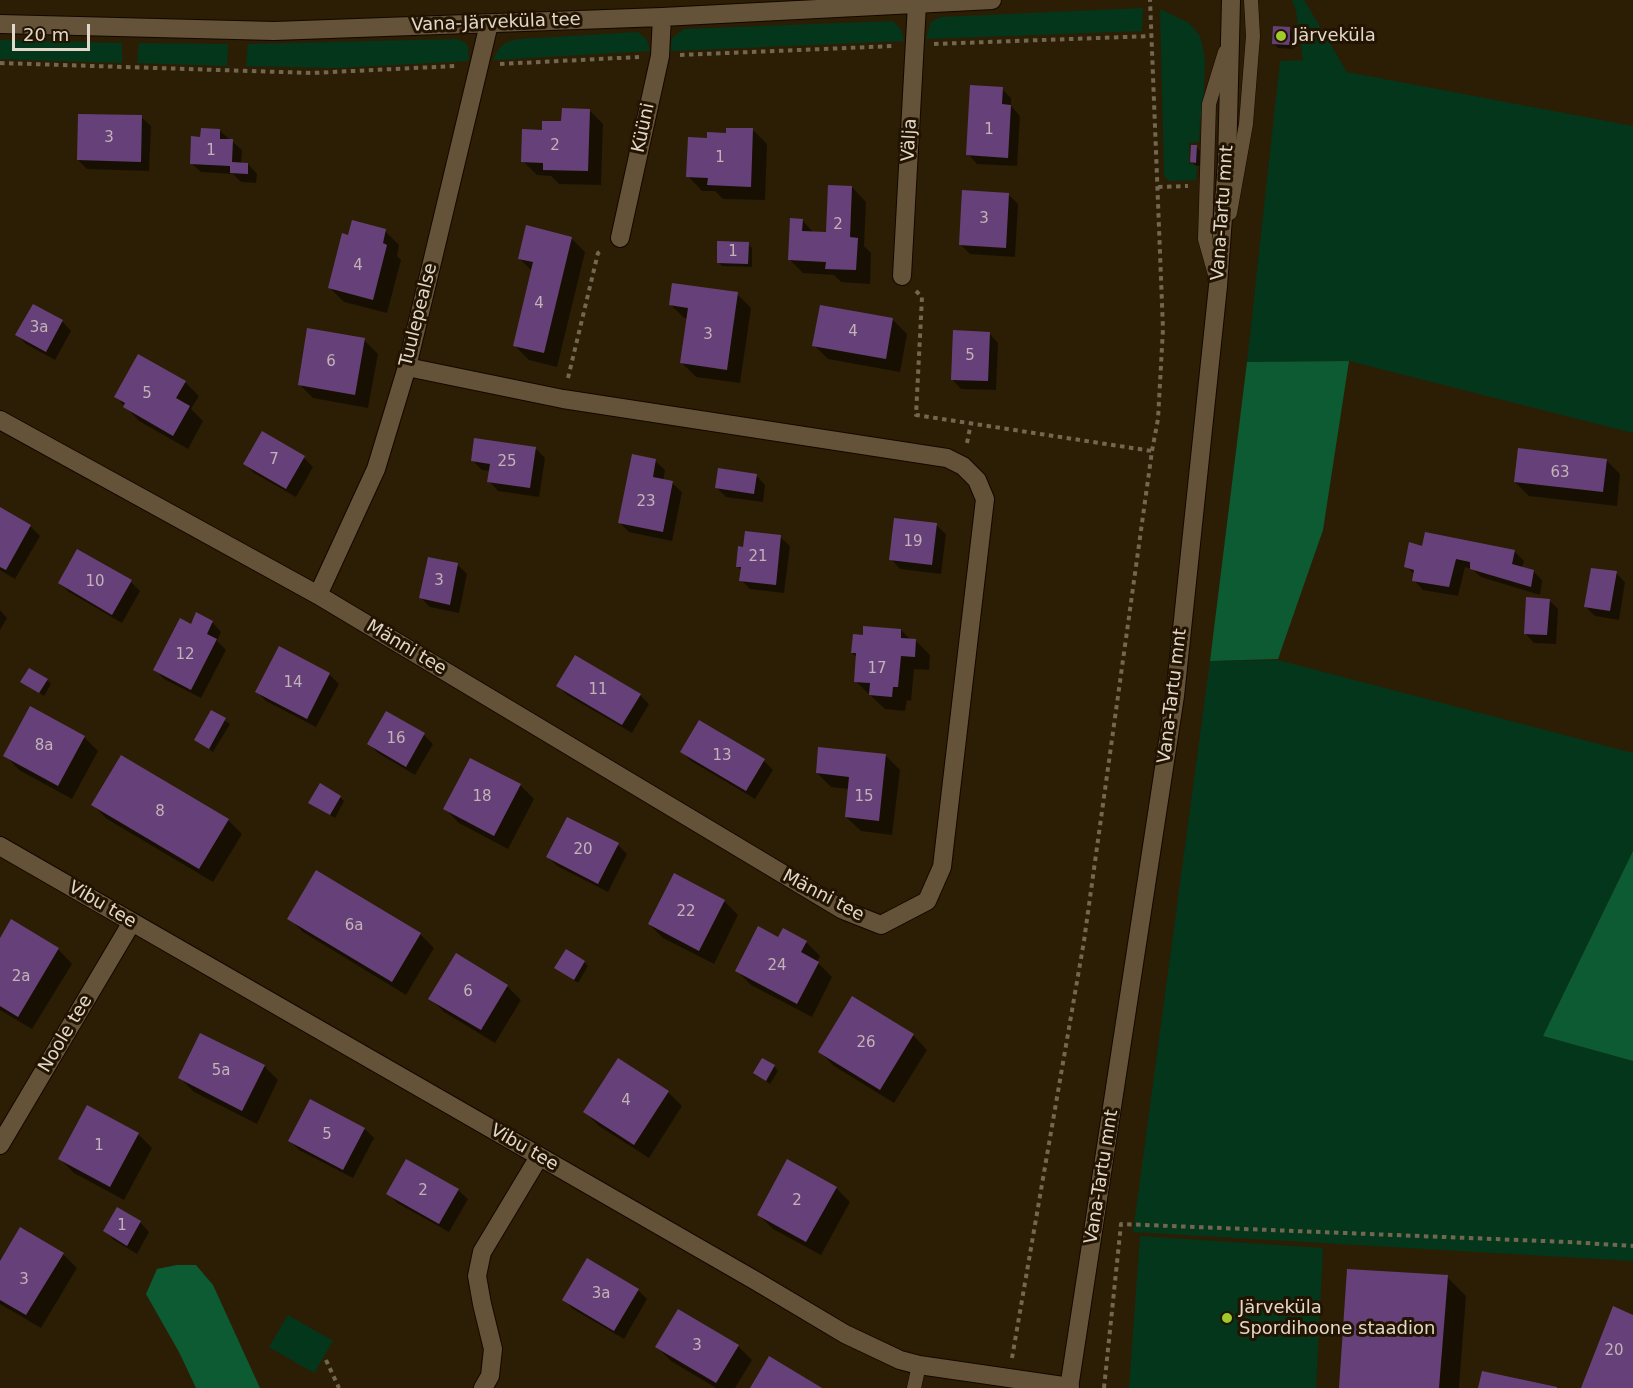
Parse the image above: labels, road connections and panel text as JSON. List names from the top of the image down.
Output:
{
  "streets": {
    "street": [
      "Vana-Järveküla tee",
      "Küüni",
      "Välja",
      "Vana-Tartu mnt",
      "Tuulepealse",
      "Männi tee",
      "Vibu tee",
      "Noole tee"
    ]
  },
  "crossings": [
    ["Vana-Järveküla tee", "Küüni"],
    ["Vana-Järveküla tee", "Välja"],
    ["Vana-Järveküla tee", "Tuulepealse"],
    ["Vana-Tartu mnt", "Vibu tee"],
    ["Tuulepealse", "Männi tee"],
    ["Vibu tee", "Noole tee"]
  ],
  "places": ["Järveküla", "Järveküla Spordihoone staadion"],
  "house_numbers": [
    "1",
    "3",
    "2",
    "1",
    "1",
    "3",
    "2",
    "1",
    "4",
    "4",
    "3a",
    "4",
    "3",
    "5",
    "6",
    "5",
    "7",
    "25",
    "63",
    "23",
    "19",
    "21",
    "3",
    "10",
    "12",
    "17",
    "14",
    "11",
    "16",
    "8a",
    "13",
    "18",
    "15",
    "8",
    "20",
    "22",
    "6a",
    "24",
    "2a",
    "6",
    "26",
    "5a",
    "4",
    "5",
    "1",
    "2",
    "2",
    "1",
    "3",
    "3a",
    "3",
    "20"
  ],
  "scale_bar": "20 m"
}
